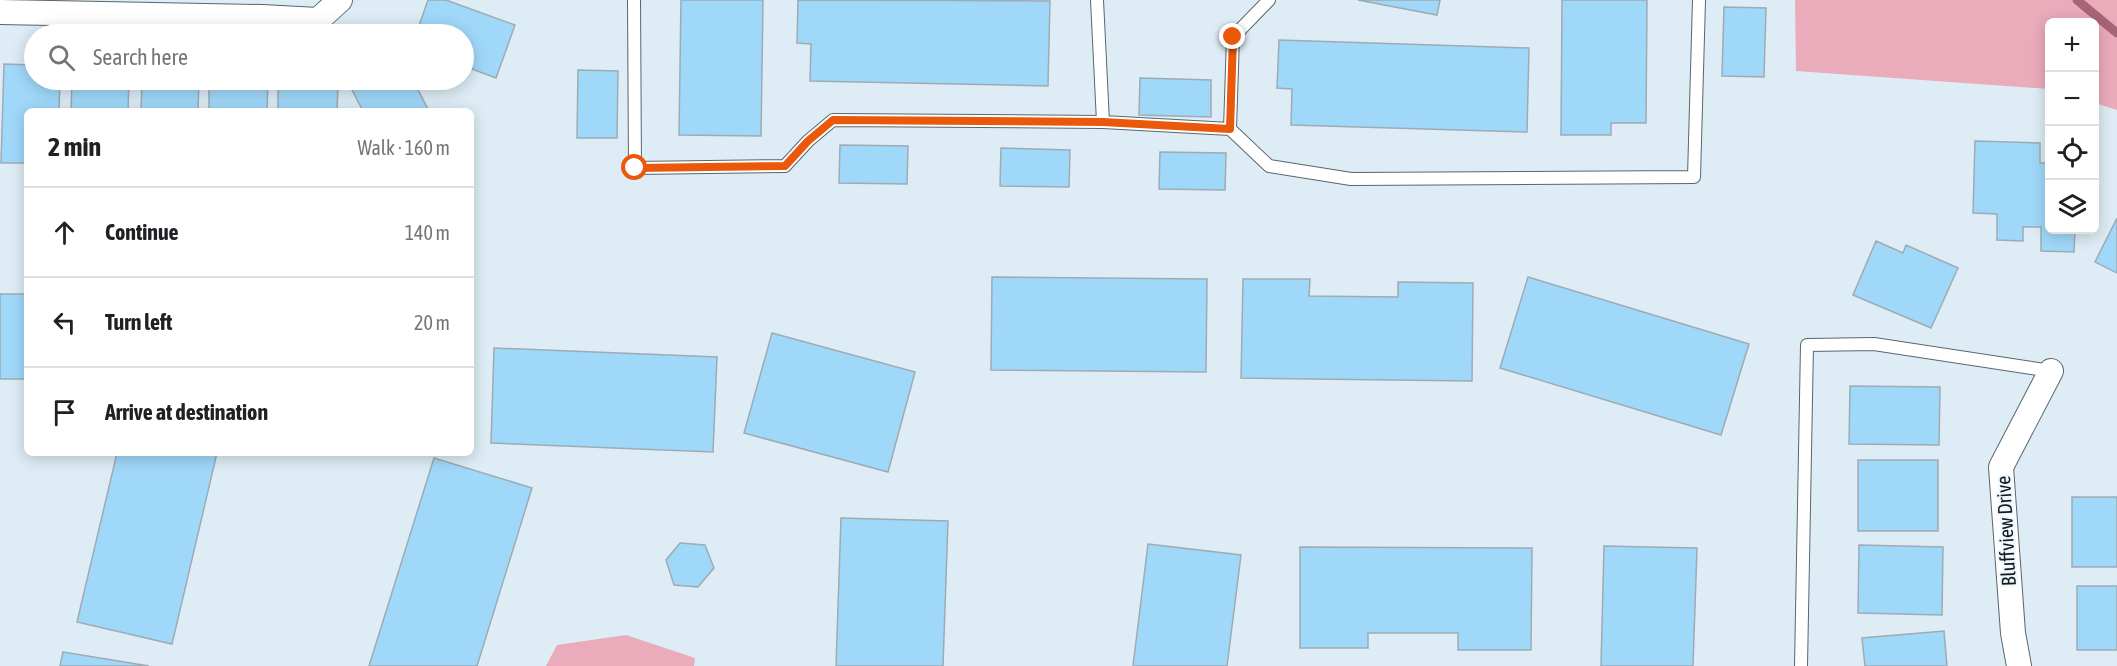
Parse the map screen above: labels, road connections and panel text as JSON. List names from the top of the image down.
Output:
{
  "streets": {
    "street": ["Bluffview Drive"]
  },
  "page": {
    "map_buttons": ["+", "−"],
    "search": "Search here",
    "heading": ["2 min", "Walk · 160 m"],
    "list": [
      ["Continue", "140 m"],
      ["Turn left", "20 m"],
      "Arrive at destination"
    ]
  }
}
